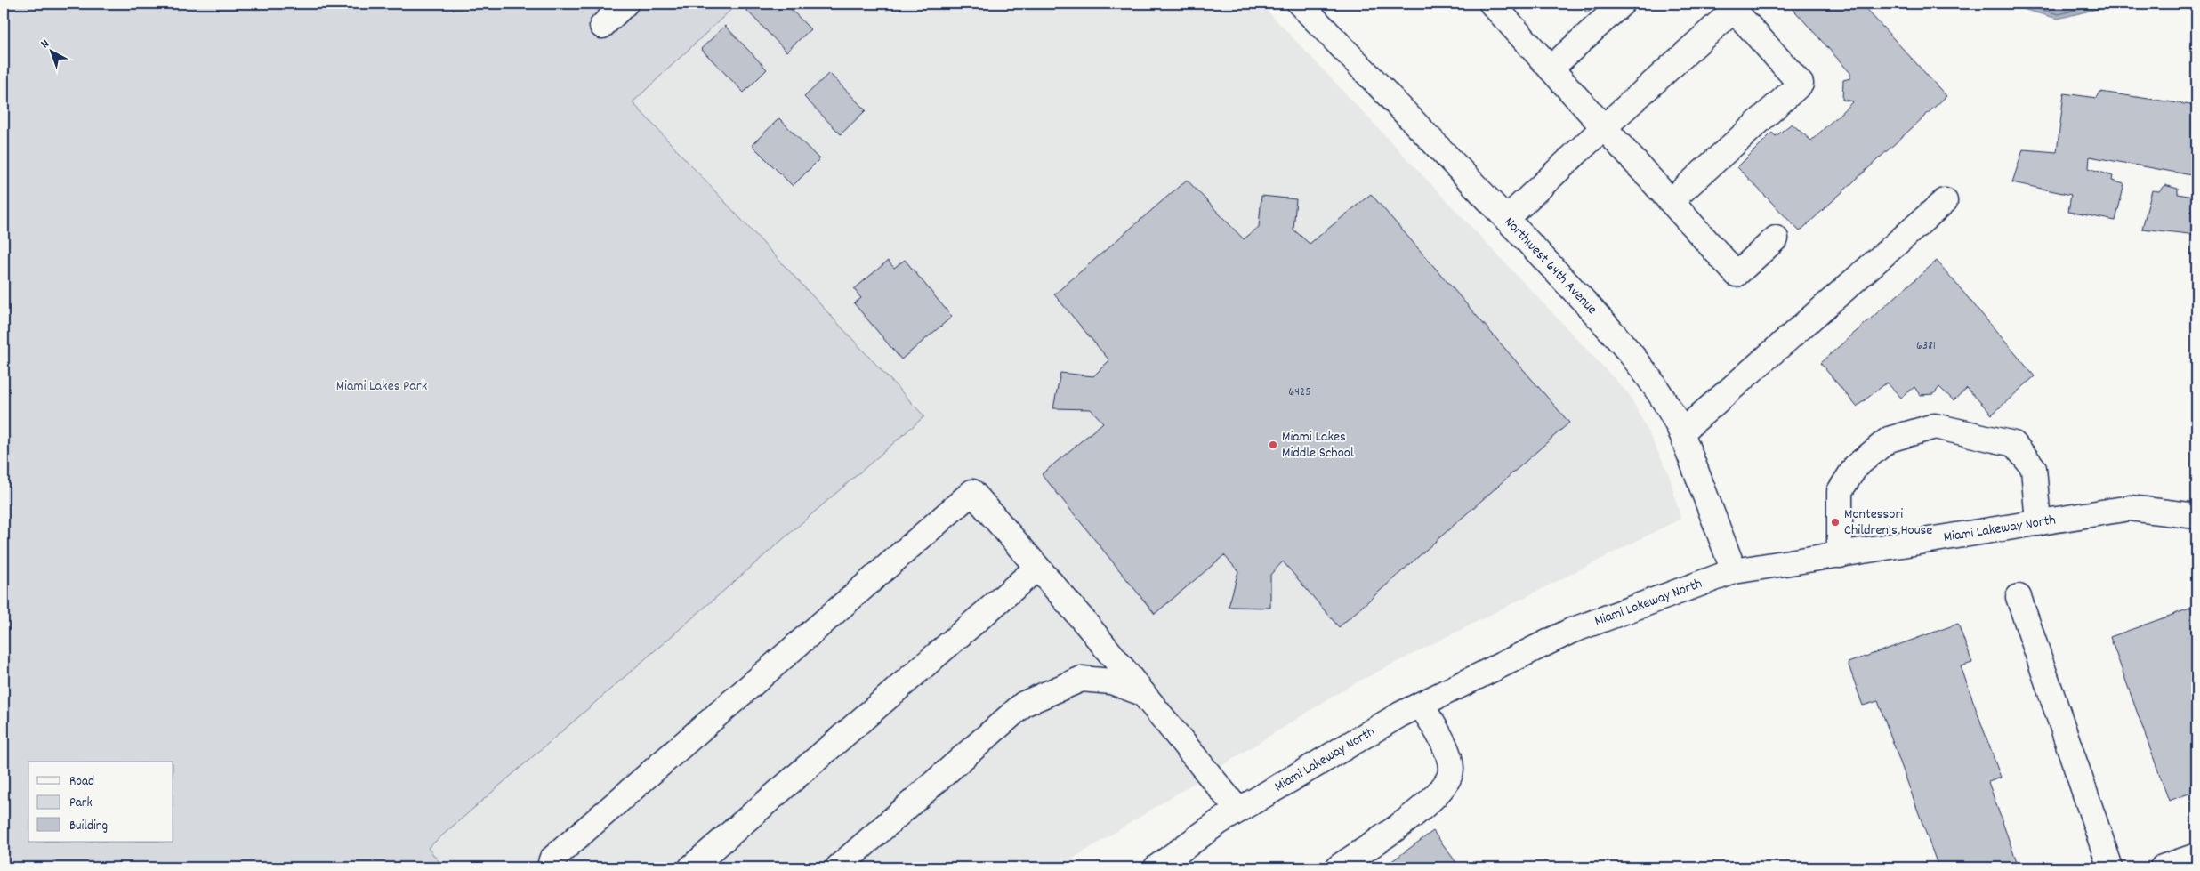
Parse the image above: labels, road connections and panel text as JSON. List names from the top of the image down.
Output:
{
  "streets": {
    "street": ["Northwest 64th Avenue", "Miami Lakeway North"]
  },
  "crossings": [
    ["Northwest 64th Avenue", "Miami Lakeway North"]
  ],
  "parks": ["Miami Lakes Park"],
  "places": ["Miami Lakes Middle School", "Montessori Children's House"],
  "house_numbers": ["6381", "6425"],
  "legend": ["Road", "Park", "Building"],
  "north": "top left"
}
